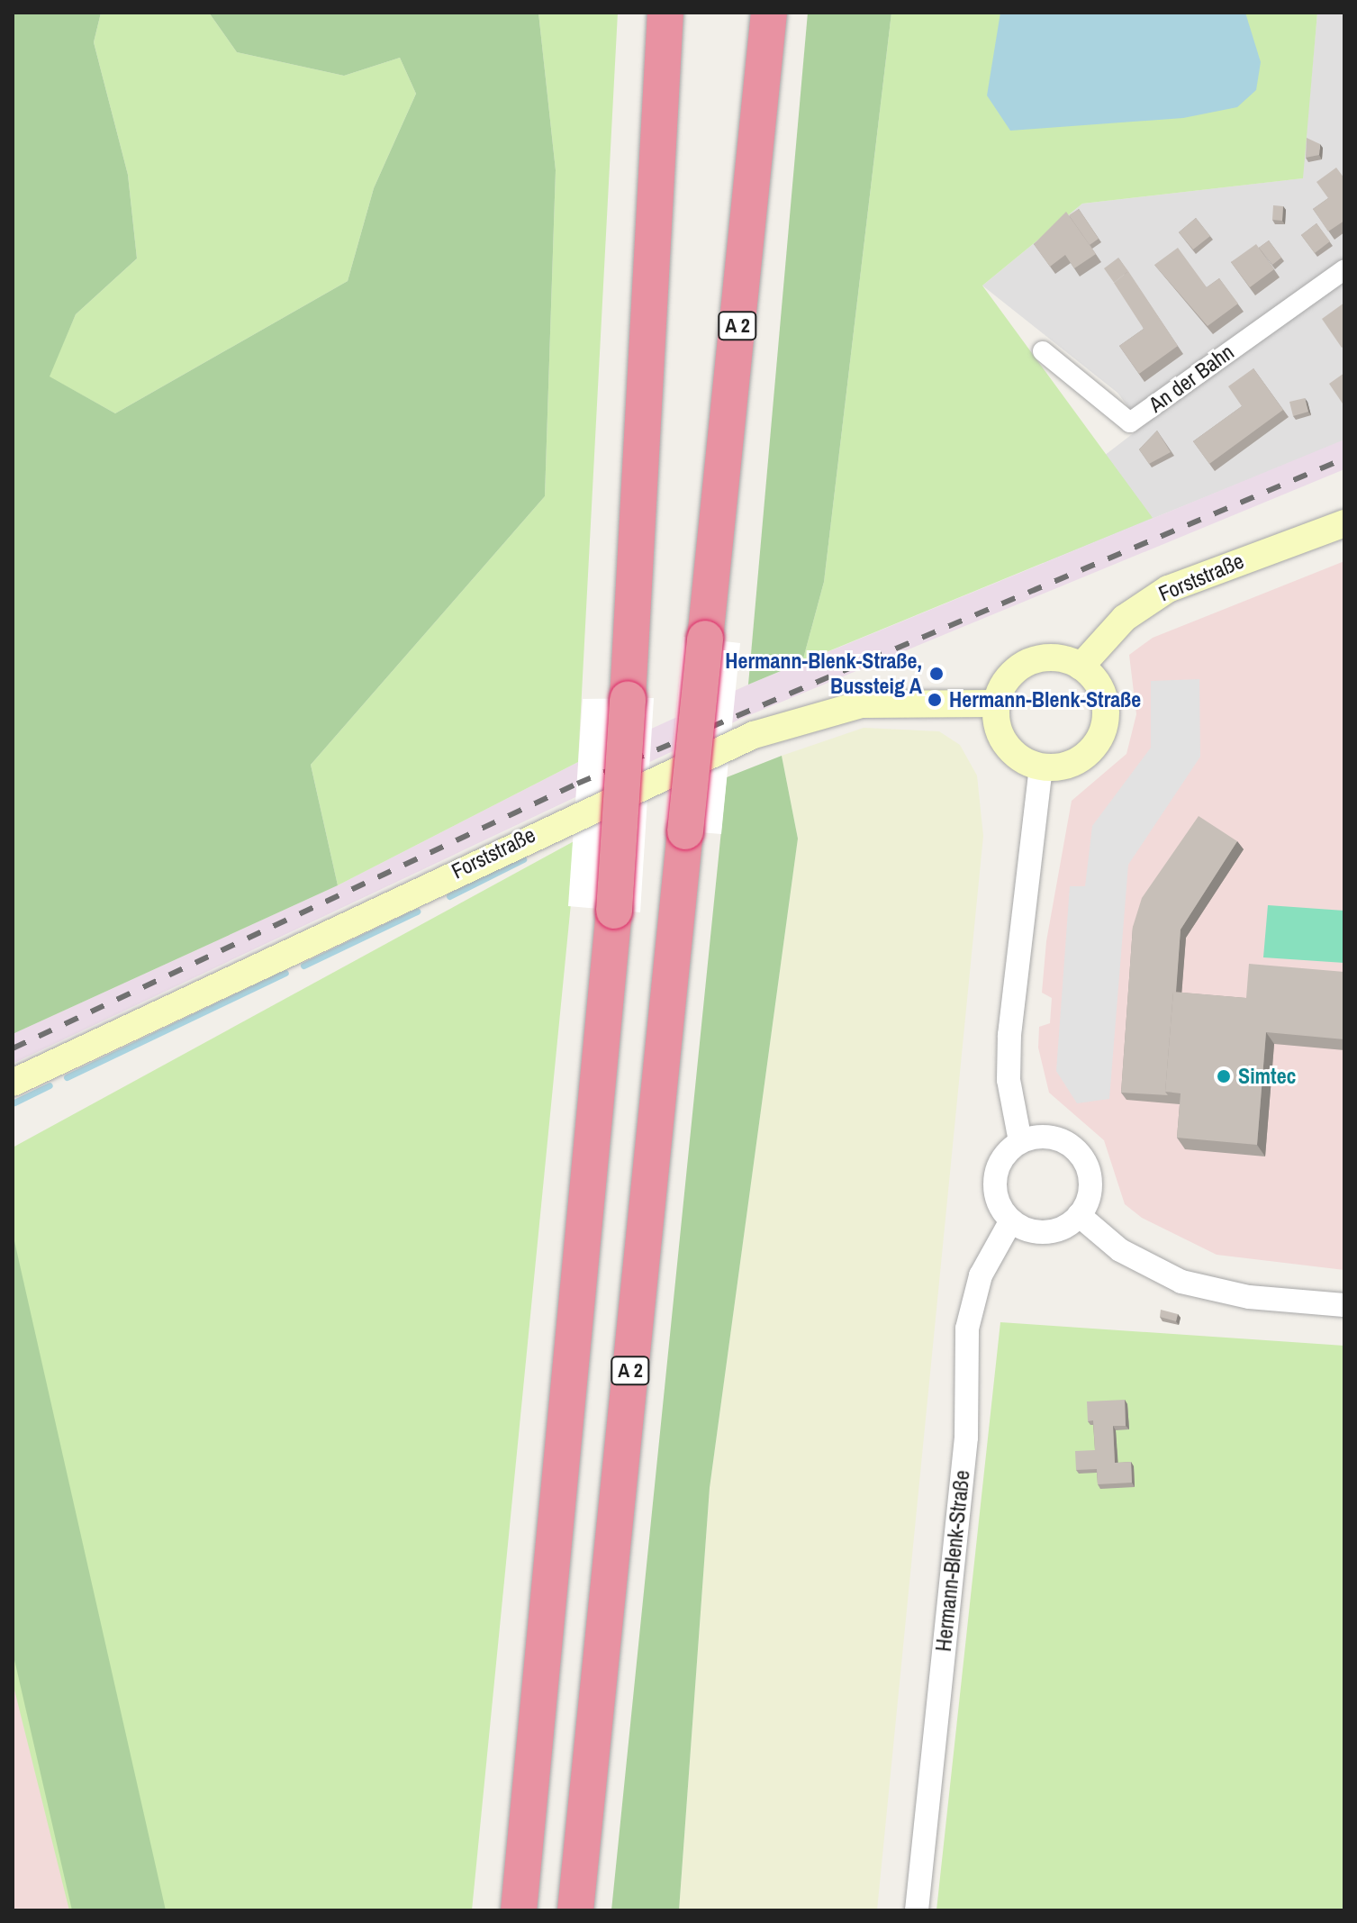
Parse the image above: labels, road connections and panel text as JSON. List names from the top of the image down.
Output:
{
  "streets": {
    "highway": ["A 2"],
    "main road": ["Forststraße"],
    "street": ["An der Bahn", "Hermann-Blenk-Straße"]
  },
  "places": ["Hermann-Blenk-Straße, Bussteig A", "Hermann-Blenk-Straße", "Simtec"]
}
